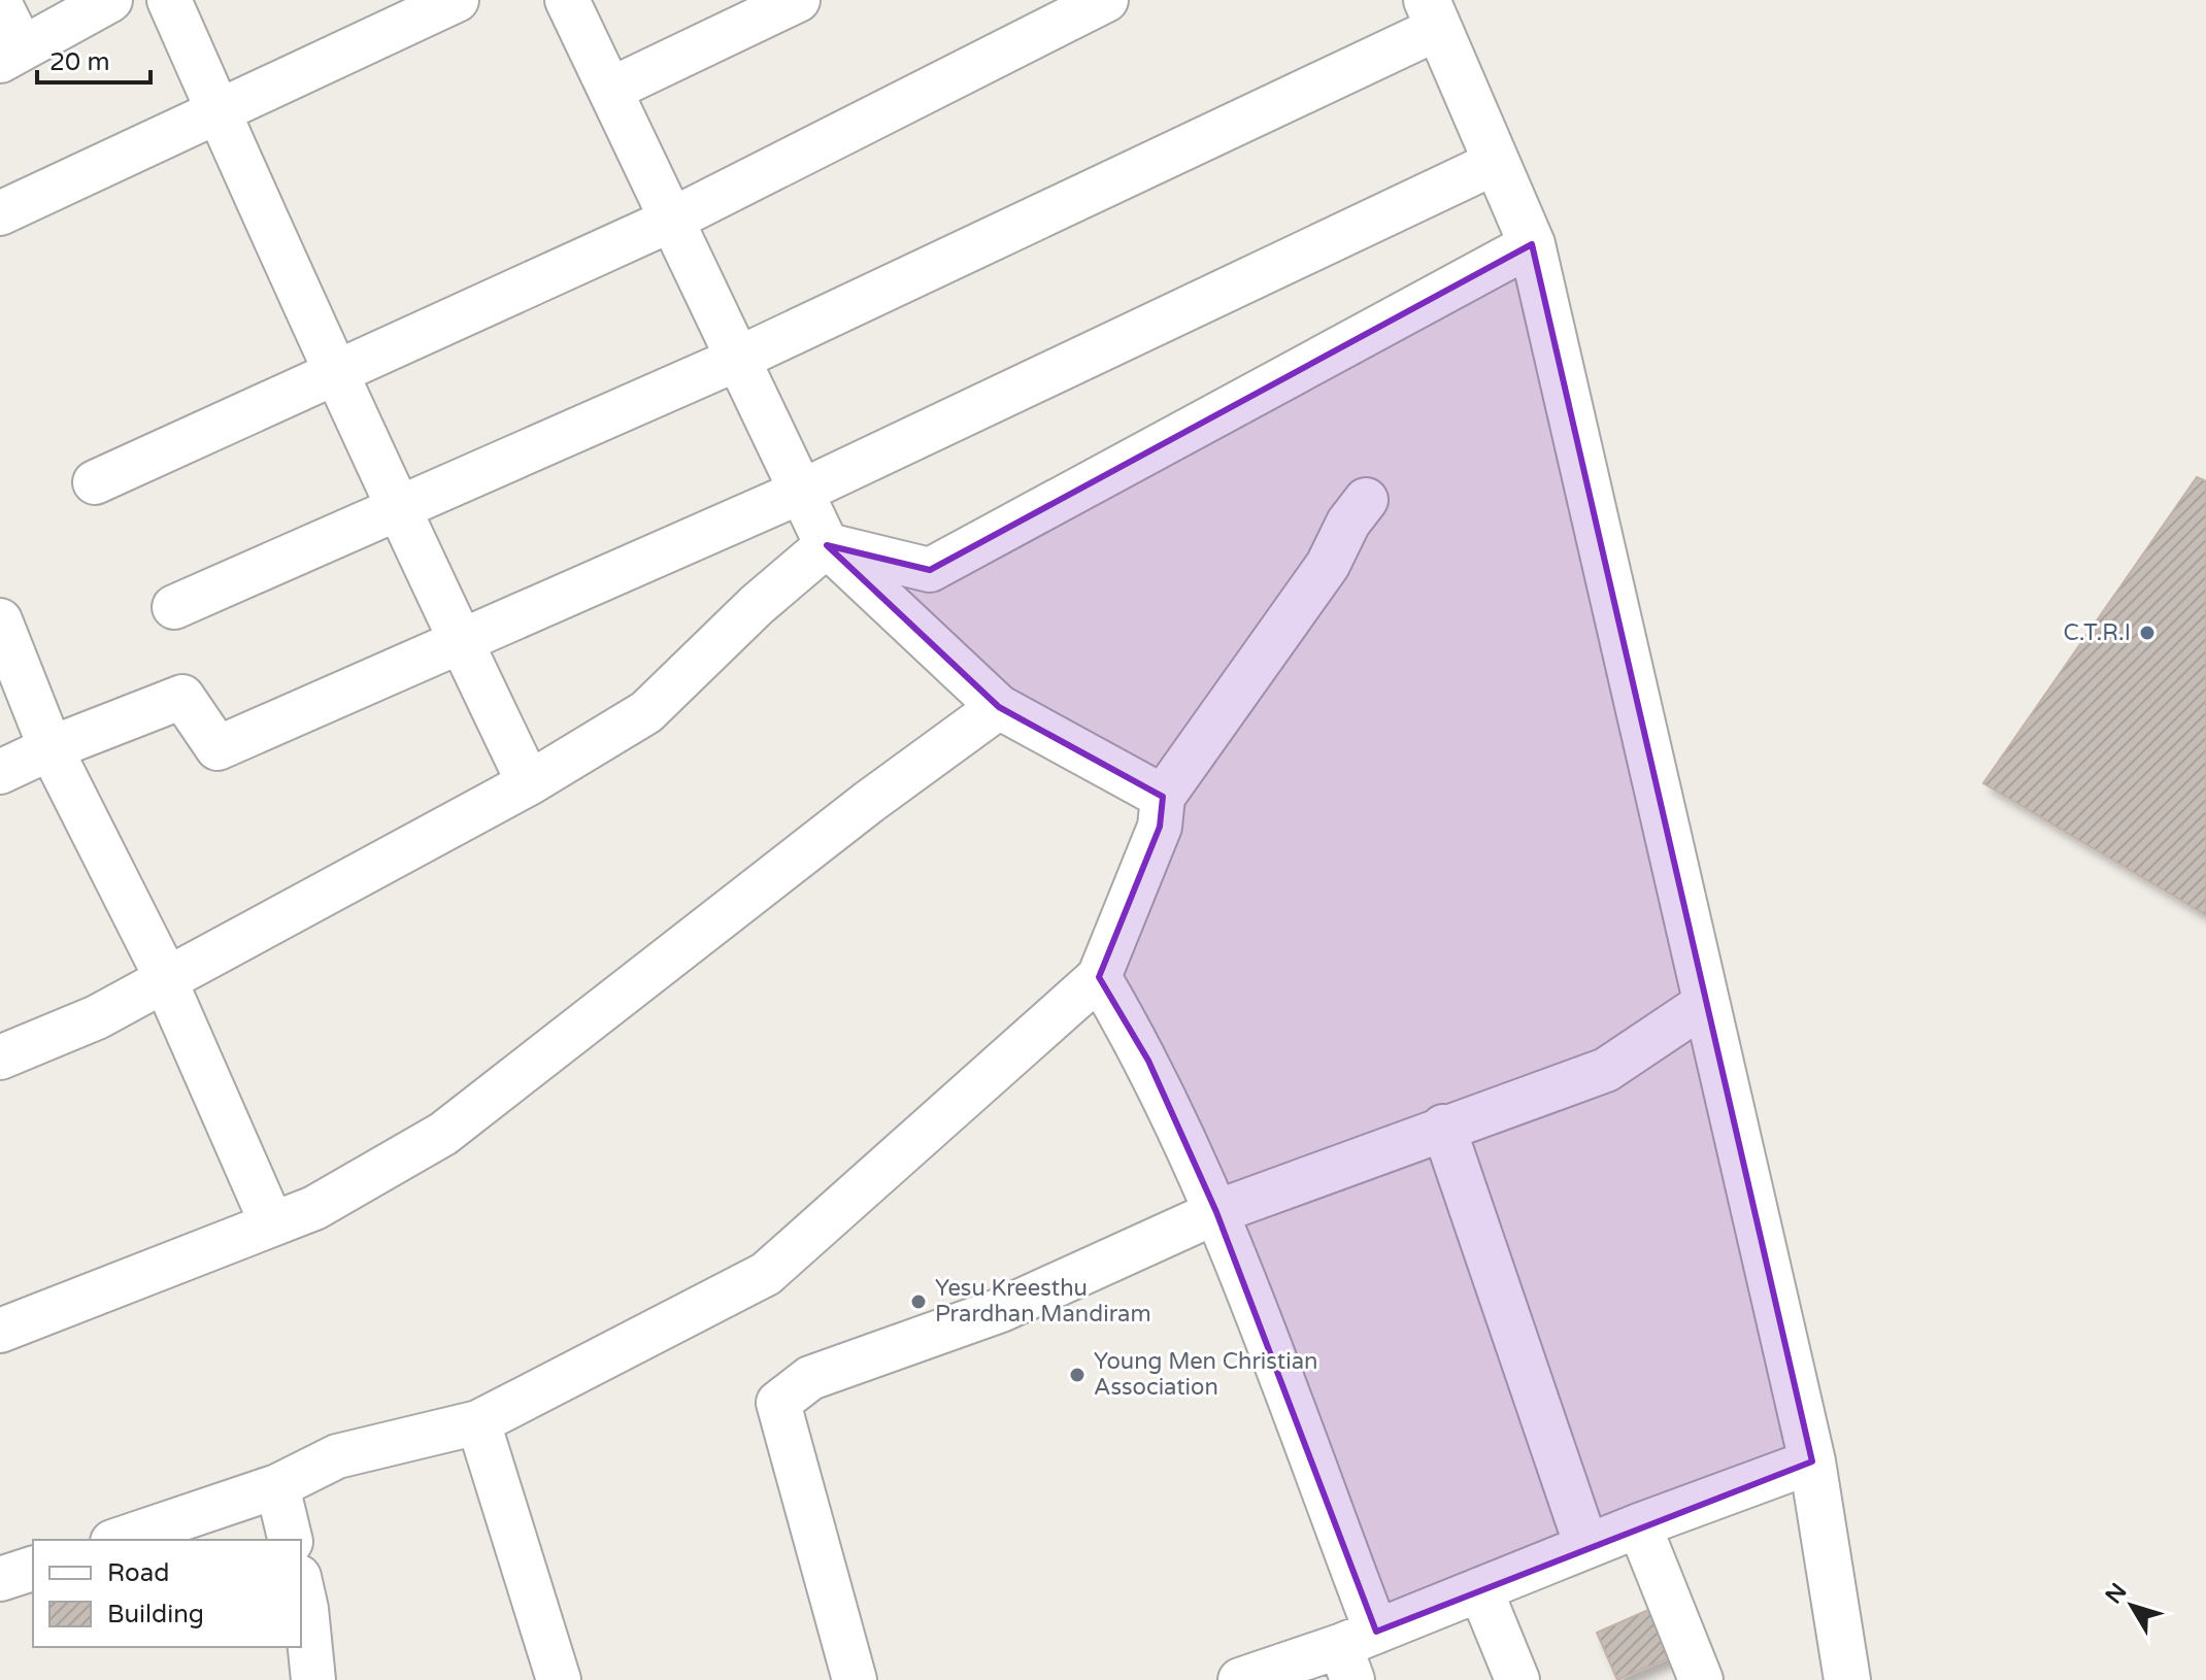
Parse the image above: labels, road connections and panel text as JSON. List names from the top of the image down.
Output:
{
  "places": ["C.T.R.I", "Yesu Kreesthu Prardhan Mandiram", "Young Men Christian Association"],
  "legend": ["Road", "Building"],
  "scale_bar": "20 m",
  "north": "top left"
}
